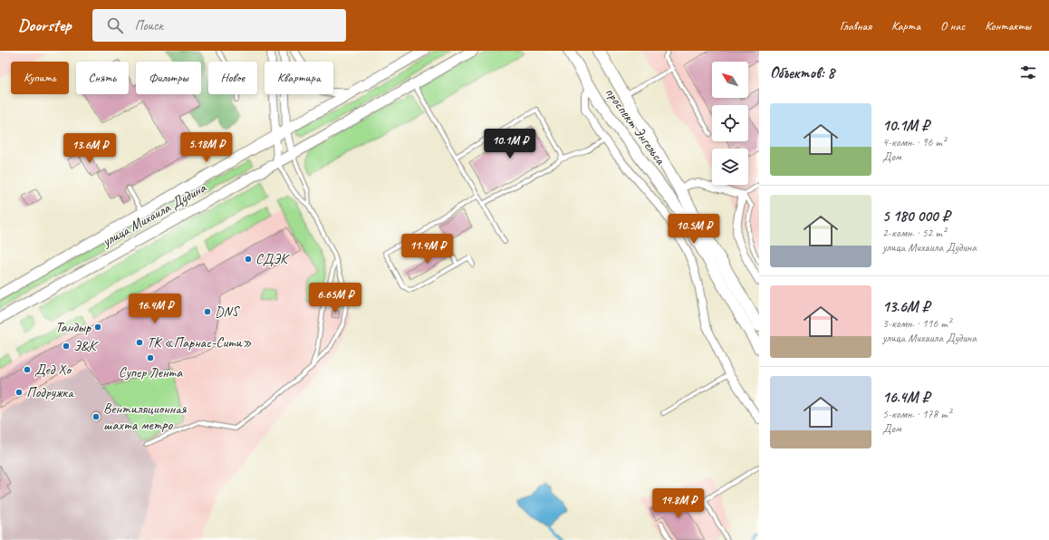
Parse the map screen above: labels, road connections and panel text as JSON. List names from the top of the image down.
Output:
{
  "streets": {
    "main road": ["проспект Энгельса"],
    "street": ["улица Михаила Дудина"]
  },
  "places": [
    "СДЭК",
    "DNS",
    "Тандыр",
    "ТК «Парнас-Сити»",
    "Э&К",
    "Супер Лента",
    "Дед Хо",
    "Подружка",
    "Вентиляционная шахта метро"
  ],
  "north": "top left",
  "page": {
    "header": "Doorstep",
    "search": "Поиск",
    "nav": [
      "Главная",
      "Карта",
      "О нас",
      "Контакты"
    ],
    "heading": "Объектов: 8",
    "chip": [
      "Купить",
      "Снять",
      "Фильтры",
      "Новое",
      "Квартира"
    ],
    "list": [
      {
        "name": "10.1M ₽",
        "note": "4-комн. · 96 m² · Дом"
      },
      {
        "name": "5 180 000 ₽",
        "note": "2-комн. · 52 m² · улица Михаила Дудина"
      },
      {
        "name": "13.6M ₽",
        "note": "3-комн. · 116 m² · улица Михаила Дудина"
      },
      {
        "name": "16.4M ₽",
        "note": "5-комн. · 178 m² · Дом"
      }
    ],
    "price": [
      "10.1M ₽",
      "5.18M ₽",
      "13.6M ₽",
      "10.5M ₽",
      "11.4M ₽",
      "6.65M ₽",
      "16.4M ₽",
      "14.8M ₽"
    ]
  }
}
